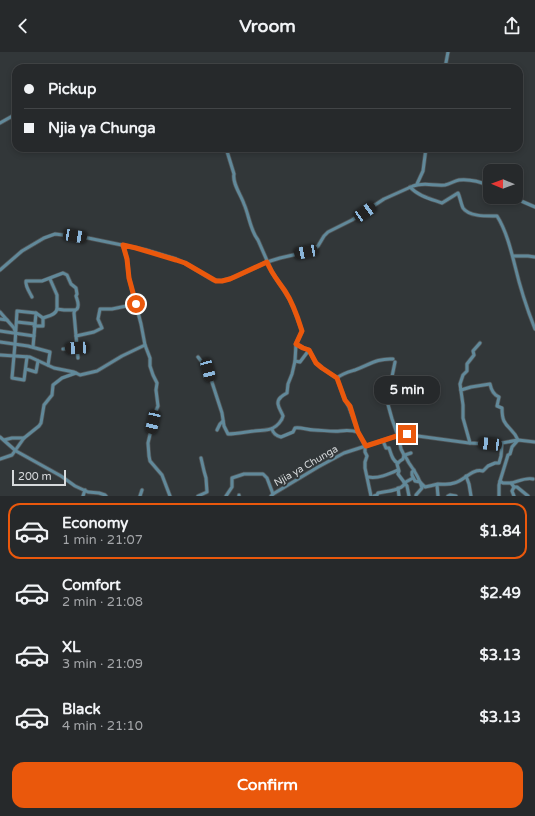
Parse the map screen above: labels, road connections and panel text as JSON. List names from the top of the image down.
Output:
{
  "streets": {
    "street": ["Njia ya Chunga"]
  },
  "scale_bar": "200 m",
  "north": "left",
  "page": {
    "header": "Vroom",
    "banner": ["Pickup", "Njia ya Chunga"],
    "bubble": "5 min",
    "scale": "200 m",
    "list": [
      {
        "name": "Economy",
        "note": "1 min · 21:07",
        "value": "$1.84"
      },
      {
        "name": "Comfort",
        "note": "2 min · 21:08",
        "value": "$2.49"
      },
      {
        "name": "XL",
        "note": "3 min · 21:09",
        "value": "$3.13"
      },
      {
        "name": "Black",
        "note": "4 min · 21:10",
        "value": "$3.13"
      }
    ],
    "buttons": "Confirm"
  }
}
